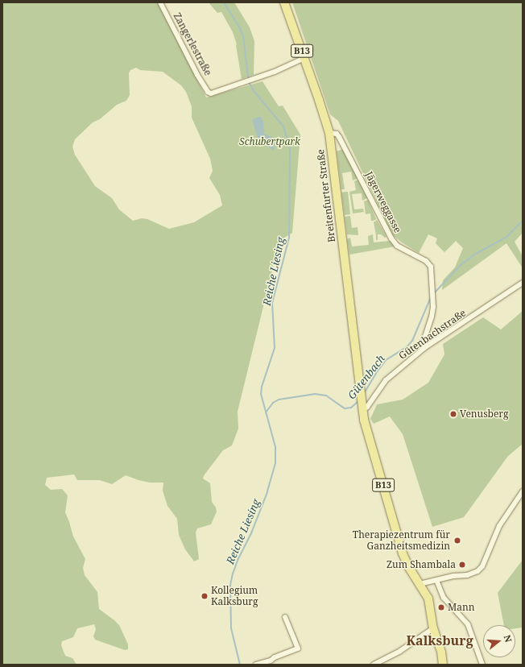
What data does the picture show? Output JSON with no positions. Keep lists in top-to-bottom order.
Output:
{
  "streets": {
    "main road": ["B13", "Breitenfurter Straße"],
    "street": ["Zangerlestraße", "Jägerweggasse", "Gütenbachstraße"]
  },
  "crossings": [
    ["Zangerlestraße", "Breitenfurter Straße"],
    ["B13", "Breitenfurter Straße"],
    ["B13", "Gütenbachstraße"],
    ["Breitenfurter Straße", "Jägerweggasse"],
    ["Breitenfurter Straße", "Gütenbachstraße"],
    ["Jägerweggasse", "Gütenbachstraße"]
  ],
  "districts": ["Kalksburg"],
  "water": ["Reiche Liesing", "Gütenbach"],
  "parks": ["Schubertpark"],
  "places": [
    "Venusberg",
    "Therapiezentrum für Ganzheitsmedizin",
    "Zum Shambala",
    "Kollegium Kalksburg",
    "Mann"
  ],
  "north": "right"
}
